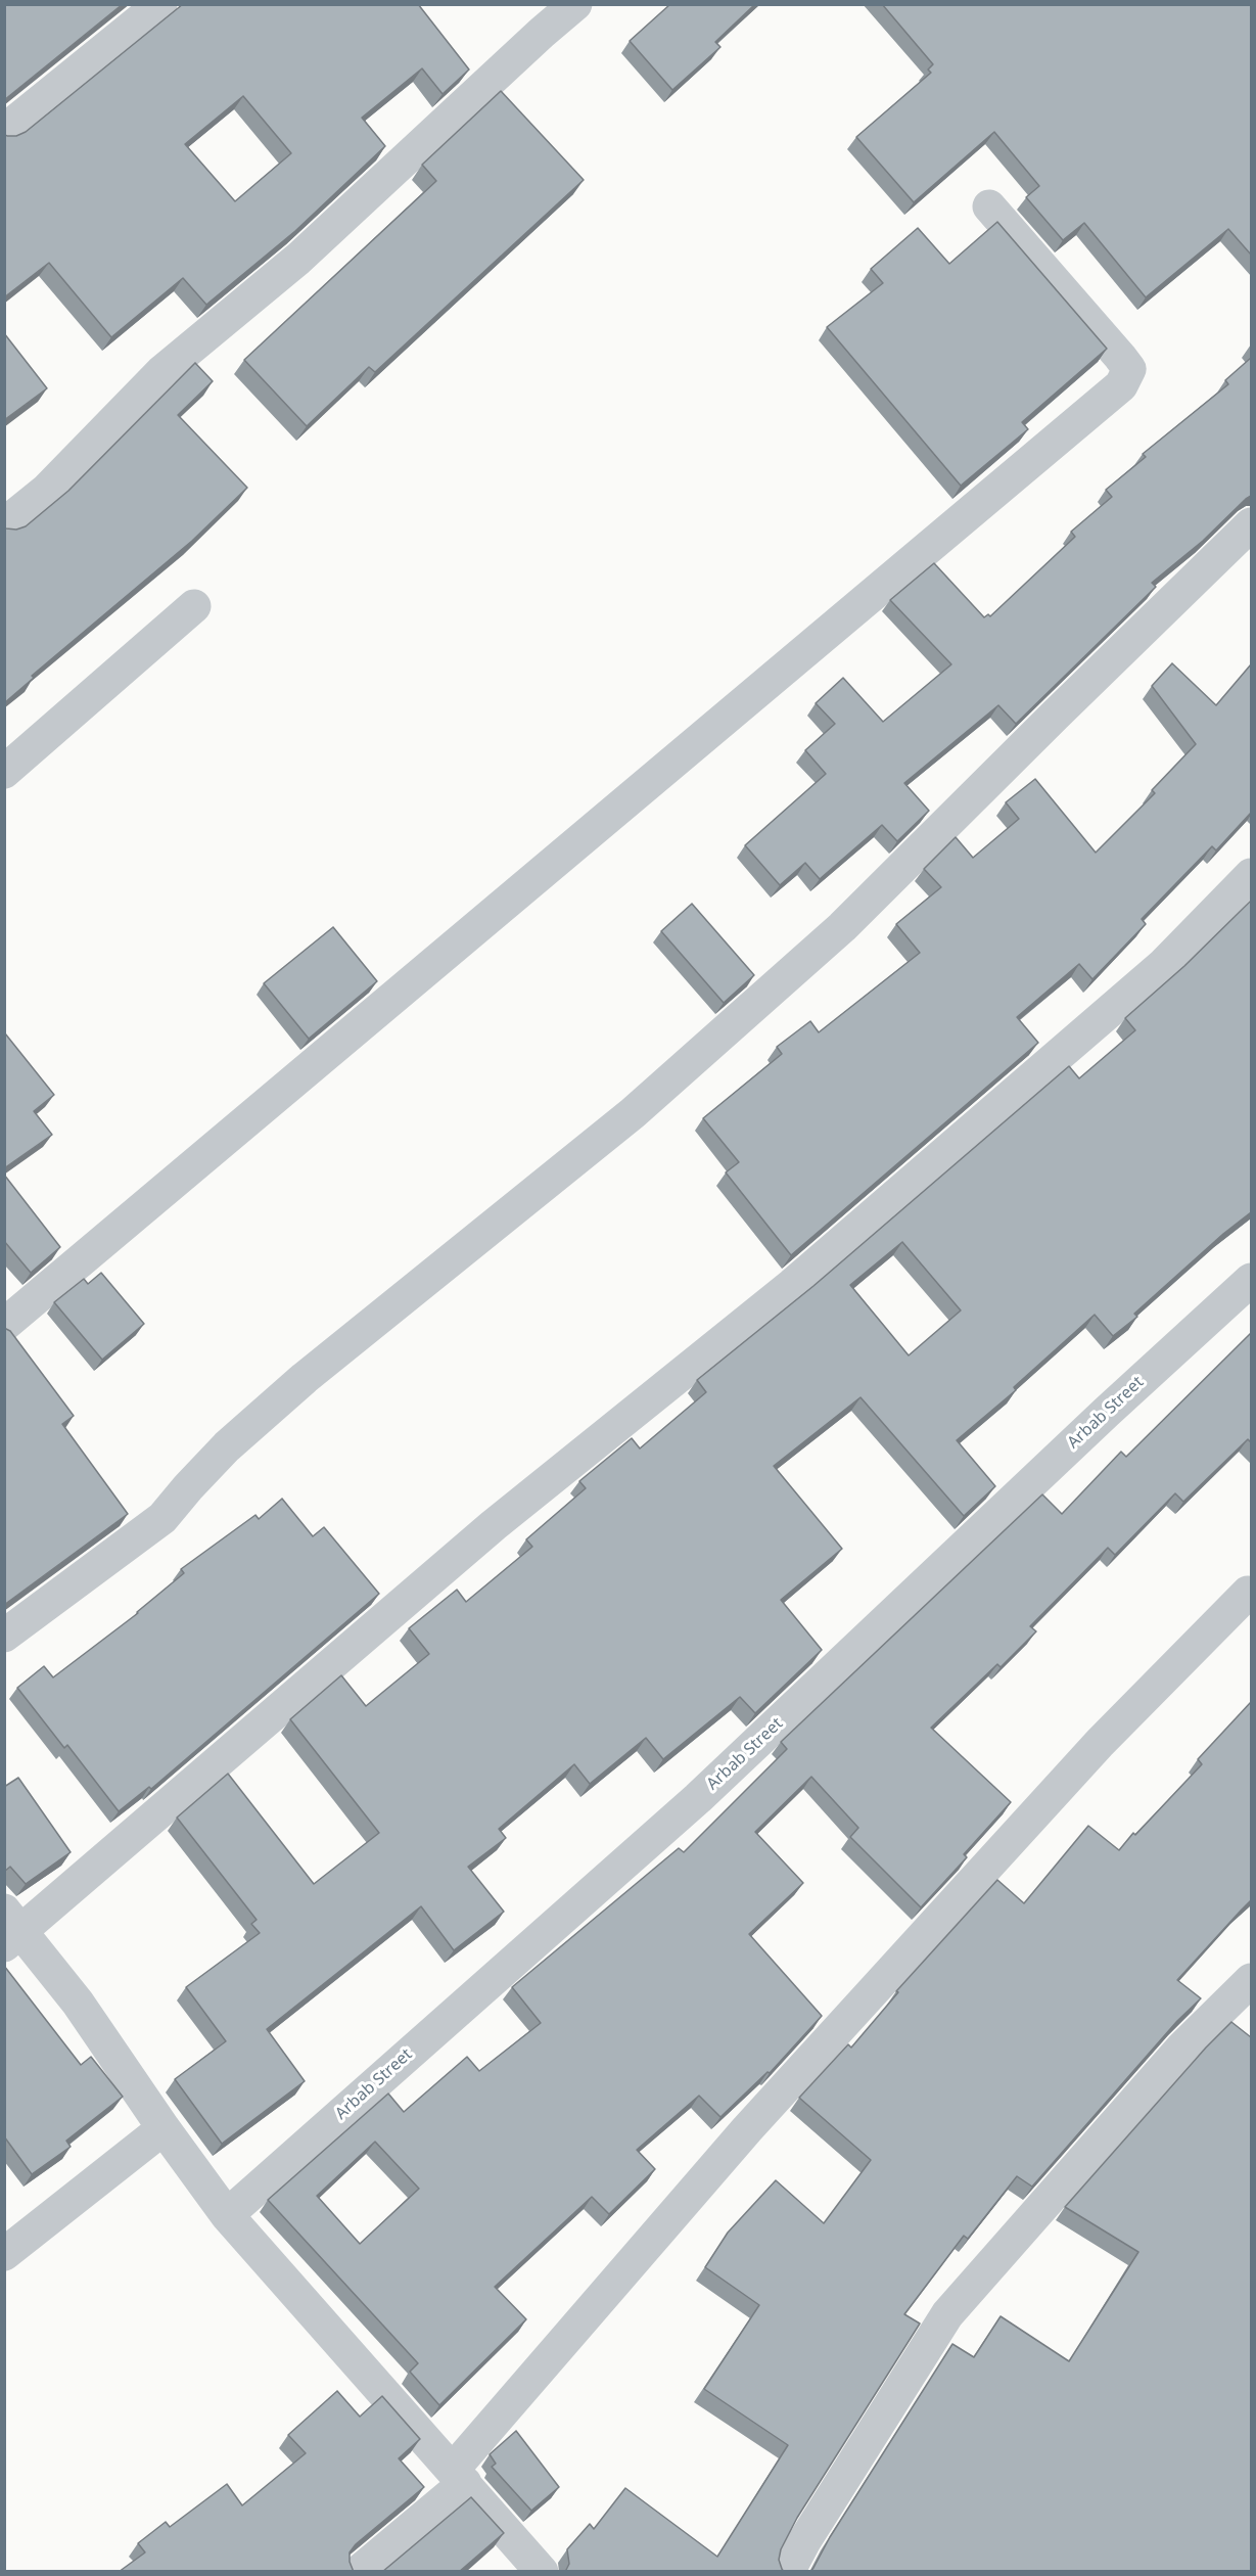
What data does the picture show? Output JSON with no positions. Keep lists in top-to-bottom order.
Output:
{
  "streets": {
    "street": ["Arbab Street"]
  }
}
